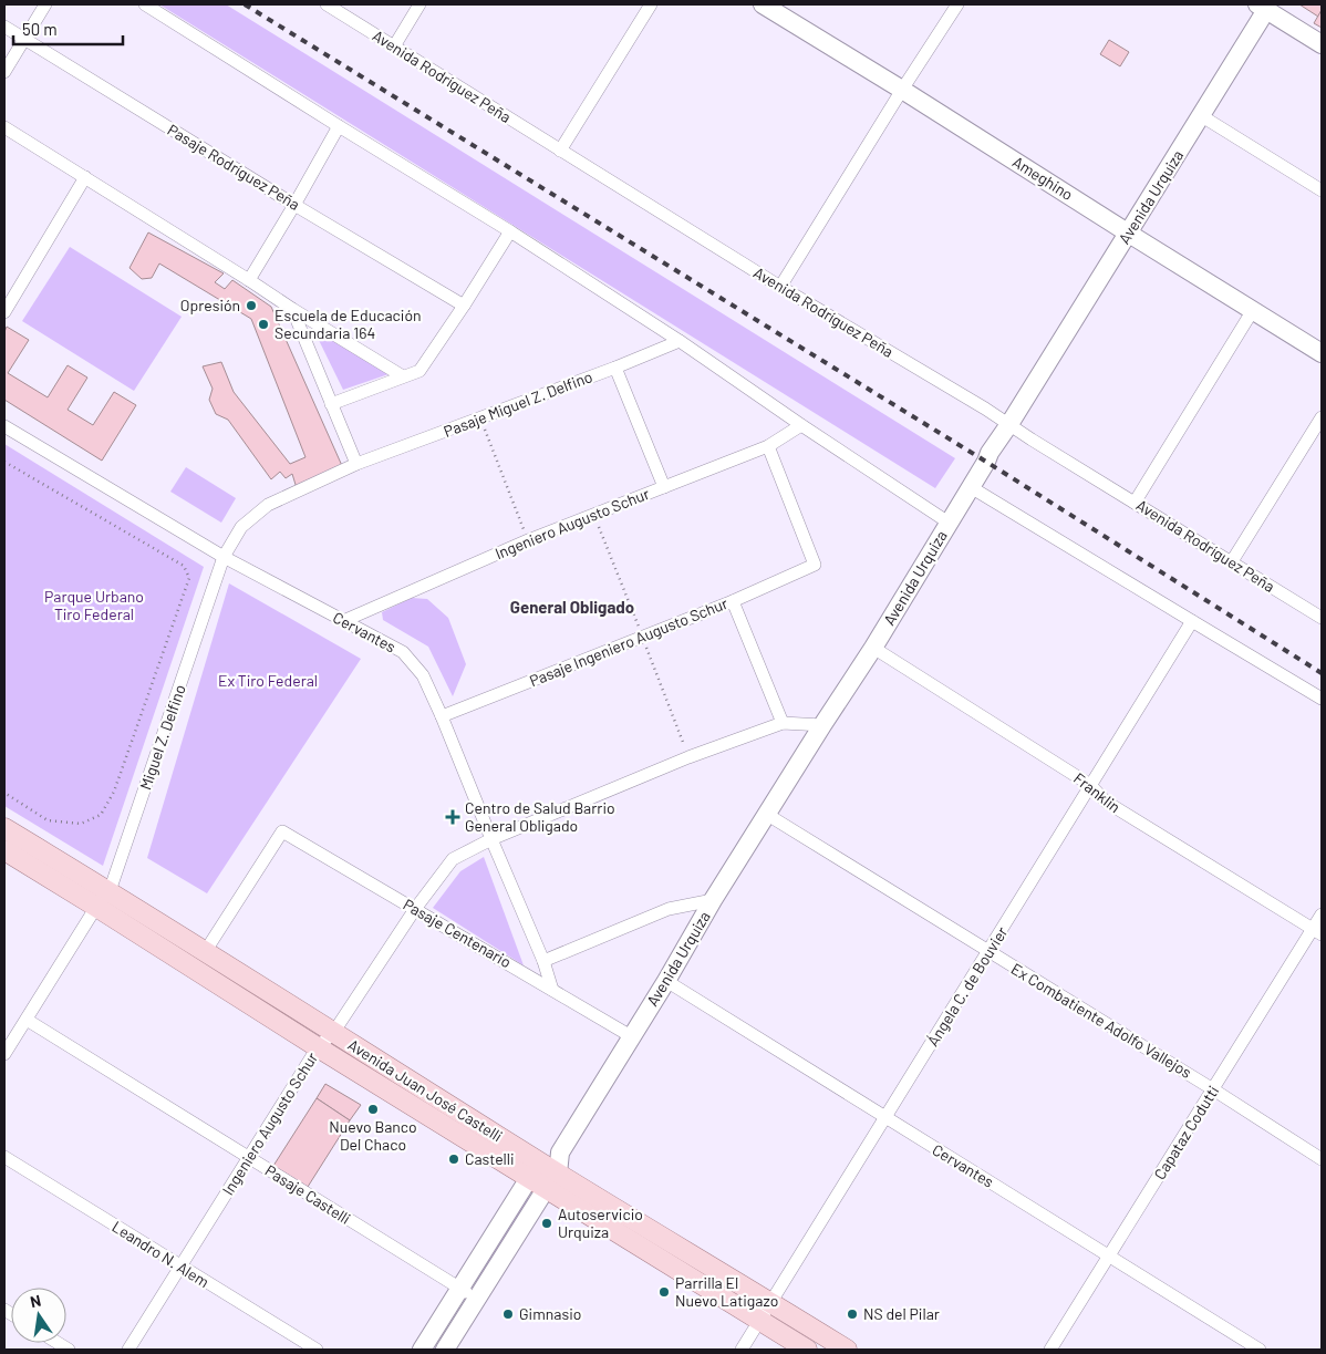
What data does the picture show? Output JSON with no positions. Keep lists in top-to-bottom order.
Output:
{
  "streets": {
    "main road": ["Avenida Juan José Castelli"],
    "street": [
      "Avenida Rodríguez Peña",
      "Pasaje Rodríguez Peña",
      "Ameghino",
      "Avenida Urquiza",
      "Pasaje Miguel Z. Delfino",
      "Ingeniero Augusto Schur",
      "Cervantes",
      "Pasaje Ingeniero Augusto Schur",
      "Miguel Z. Delfino",
      "Franklin",
      "Pasaje Centenario",
      "Ángela C. de Bouvier",
      "Ex Combatiente Adolfo Vallejos",
      "Capataz Codutti",
      "Pasaje Castelli",
      "Leandro N. Alem"
    ]
  },
  "crossings": [
    ["Avenida Rodríguez Peña", "Avenida Urquiza"],
    ["Ameghino", "Avenida Urquiza"],
    ["Avenida Urquiza", "Cervantes"],
    ["Avenida Urquiza", "Franklin"],
    ["Avenida Urquiza", "Pasaje Centenario"],
    ["Avenida Urquiza", "Ex Combatiente Adolfo Vallejos"],
    ["Avenida Urquiza", "Avenida Juan José Castelli"],
    ["Pasaje Miguel Z. Delfino", "Miguel Z. Delfino"],
    ["Ingeniero Augusto Schur", "Cervantes"],
    ["Ingeniero Augusto Schur", "Pasaje Ingeniero Augusto Schur"],
    ["Ingeniero Augusto Schur", "Pasaje Centenario"],
    ["Ingeniero Augusto Schur", "Avenida Juan José Castelli"],
    ["Ingeniero Augusto Schur", "Pasaje Castelli"],
    ["Ingeniero Augusto Schur", "Leandro N. Alem"],
    ["Cervantes", "Pasaje Ingeniero Augusto Schur"],
    ["Cervantes", "Miguel Z. Delfino"],
    ["Cervantes", "Pasaje Centenario"],
    ["Cervantes", "Ángela C. de Bouvier"],
    ["Cervantes", "Capataz Codutti"],
    ["Miguel Z. Delfino", "Avenida Juan José Castelli"],
    ["Miguel Z. Delfino", "Pasaje Castelli"],
    ["Franklin", "Ángela C. de Bouvier"],
    ["Franklin", "Capataz Codutti"],
    ["Pasaje Centenario", "Avenida Juan José Castelli"],
    ["Ángela C. de Bouvier", "Ex Combatiente Adolfo Vallejos"],
    ["Ángela C. de Bouvier", "Avenida Juan José Castelli"],
    ["Ex Combatiente Adolfo Vallejos", "Capataz Codutti"]
  ],
  "districts": ["General Obligado"],
  "parks": ["Parque Urbano Tiro Federal", "Ex Tiro Federal"],
  "places": {
    "other": [
      "Opresión",
      "Escuela de Educación Secundaria 164",
      "Nuevo Banco Del Chaco",
      "Castelli",
      "Autoservicio Urquiza",
      "Parrilla El Nuevo Latigazo",
      "Gimnasio",
      "NS del Pilar"
    ],
    "health": ["Centro de Salud Barrio General Obligado"]
  },
  "scale_bar": "50 m",
  "north": "top"
}
